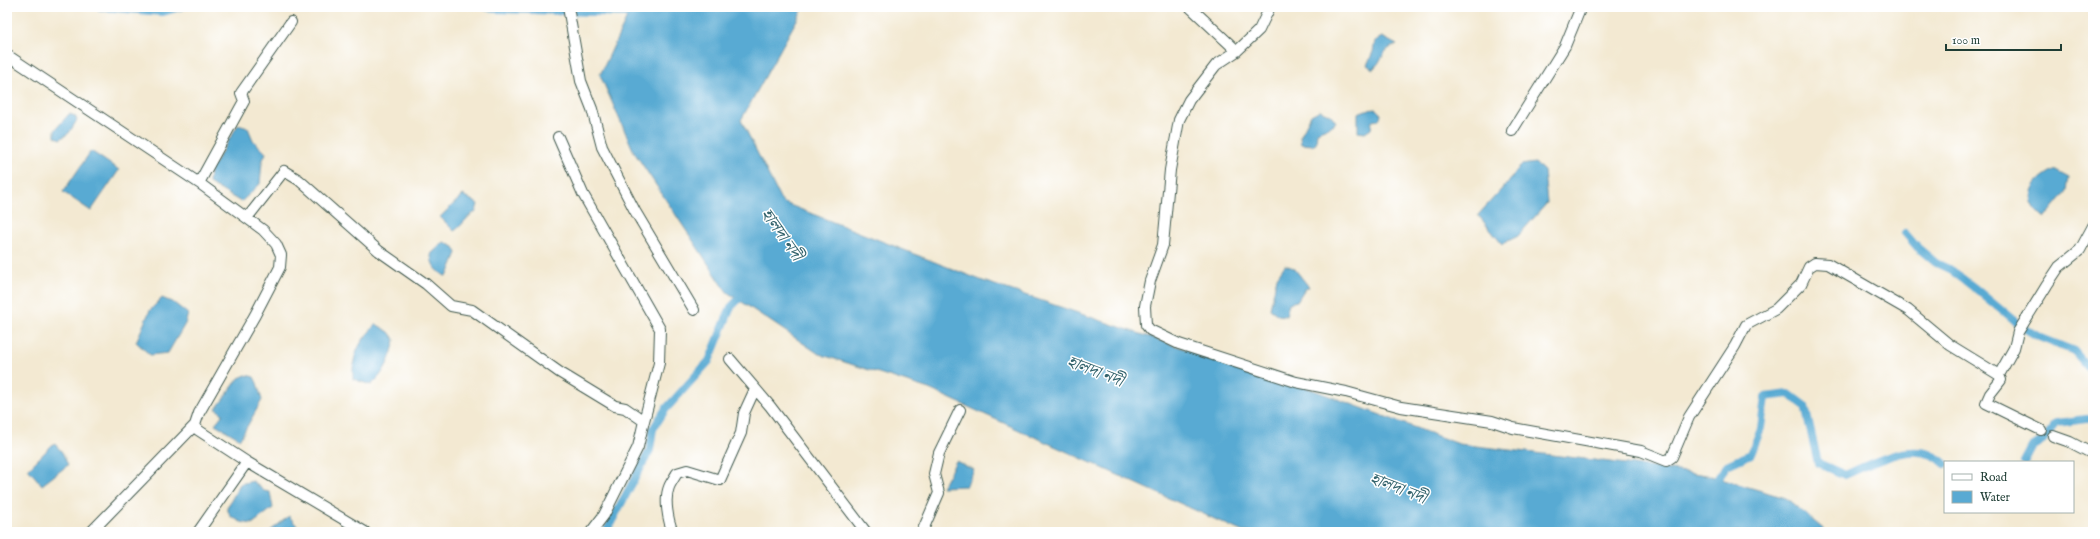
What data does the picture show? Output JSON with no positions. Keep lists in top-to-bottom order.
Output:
{
  "water": ["হালদা নদী"],
  "legend": ["Road", "Water"],
  "scale_bar": "100 m"
}
